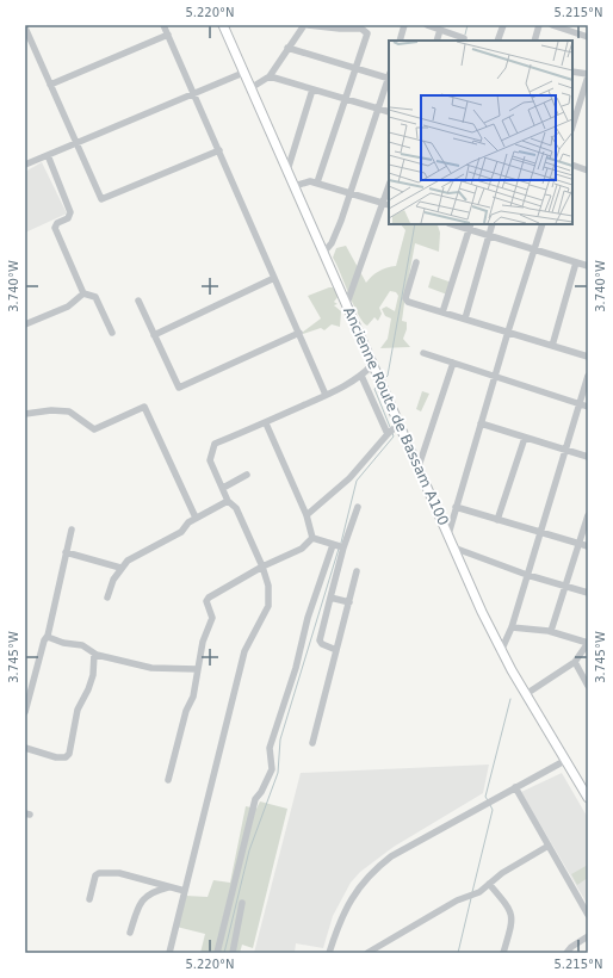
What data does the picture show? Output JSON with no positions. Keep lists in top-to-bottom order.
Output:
{
  "streets": {
    "main road": ["Ancienne Route de Bassam A100"]
  },
  "coordinates": [
    "5.220°N",
    "5.215°N",
    "3.740°W",
    "3.745°W"
  ]
}
